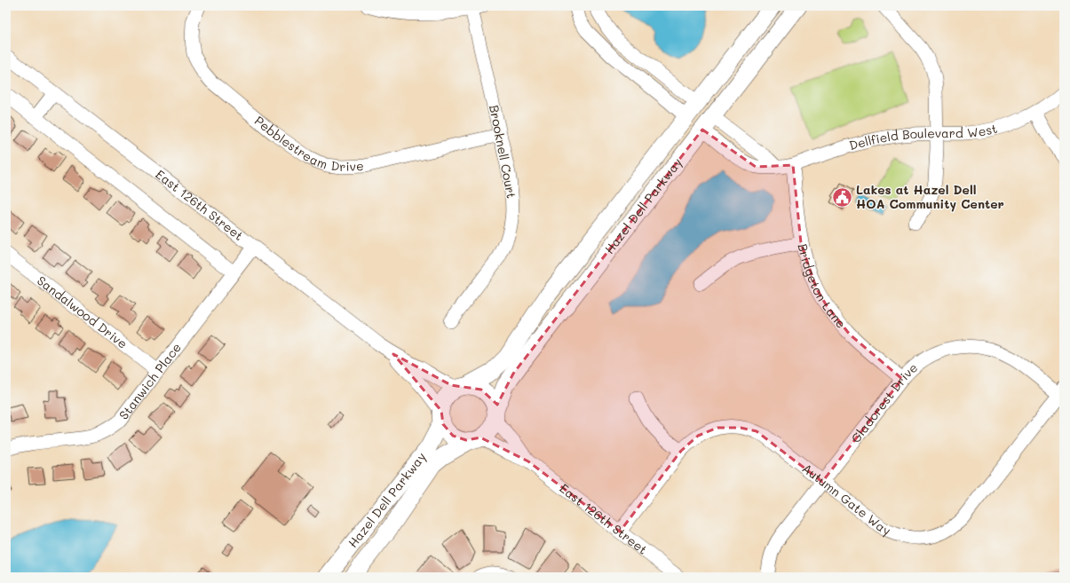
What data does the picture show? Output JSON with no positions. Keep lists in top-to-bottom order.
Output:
{
  "streets": {
    "main road": ["Hazel Dell Parkway"],
    "street": [
      "Dellfield Boulevard West",
      "Pebblestream Drive",
      "Brooknell Court",
      "East 126th Street",
      "Bridgeton Lane",
      "Sandalwood Drive",
      "Stanwich Place",
      "Gladcrest Drive",
      "Autumn Gate Way"
    ]
  },
  "crossings": [
    ["Dellfield Boulevard West", "Hazel Dell Parkway"],
    ["Dellfield Boulevard West", "Bridgeton Lane"],
    ["Pebblestream Drive", "Brooknell Court"],
    ["East 126th Street", "Hazel Dell Parkway"],
    ["East 126th Street", "Stanwich Place"],
    ["East 126th Street", "Autumn Gate Way"],
    ["Bridgeton Lane", "Gladcrest Drive"],
    ["Sandalwood Drive", "Stanwich Place"],
    ["Gladcrest Drive", "Autumn Gate Way"]
  ],
  "places": {
    "public building": ["Lakes at Hazel Dell HOA Community Center"]
  }
}
